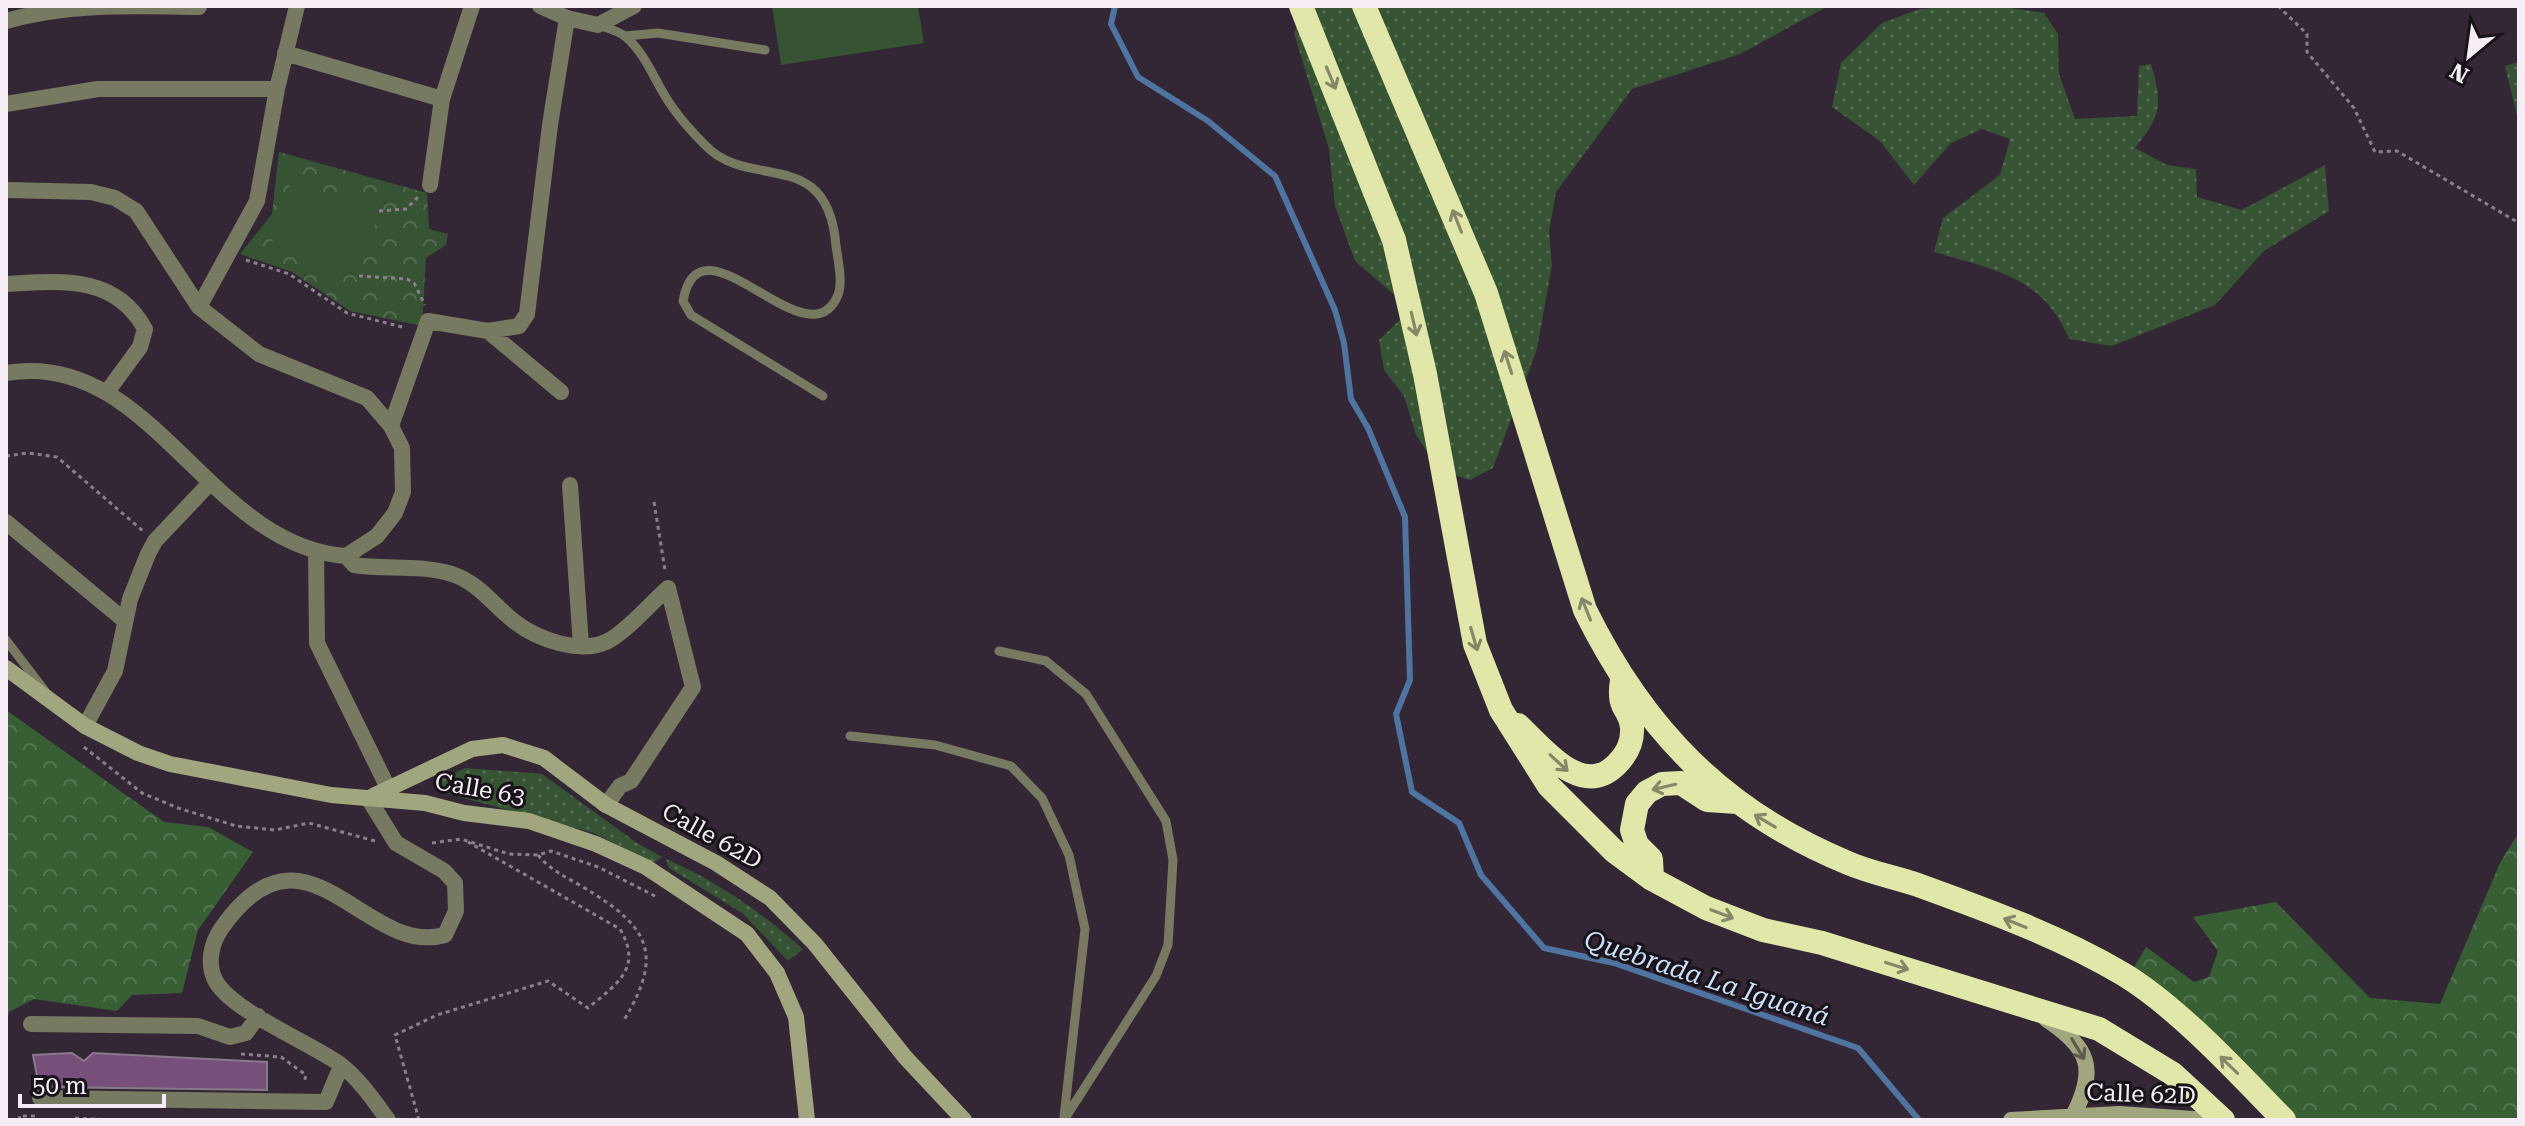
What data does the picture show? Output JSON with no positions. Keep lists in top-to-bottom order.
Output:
{
  "streets": {
    "main road": ["Calle 63", "Calle 62D"]
  },
  "crossings": [
    ["Calle 63", "Calle 62D"]
  ],
  "water": ["Quebrada La Iguaná"],
  "scale_bar": "50 m",
  "north": "bottom left"
}
